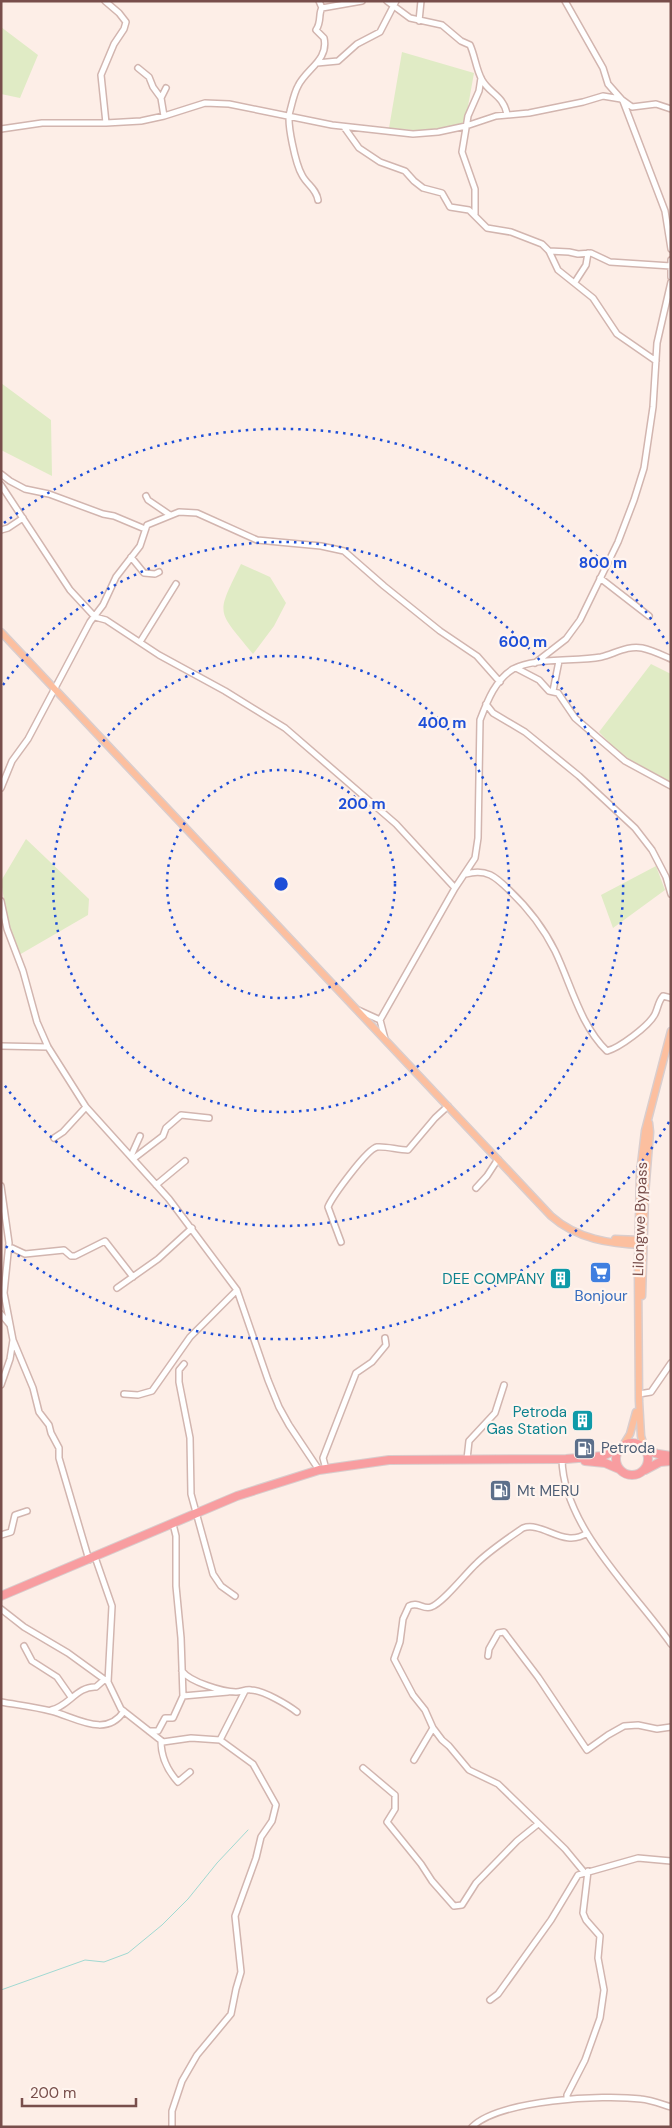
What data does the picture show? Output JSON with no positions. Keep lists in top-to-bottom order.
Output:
{
  "streets": {
    "main road": ["Lilongwe Bypass"]
  },
  "places": {
    "supermarket": ["Bonjour"],
    "building": ["DEE COMPANY", "Petroda Gas Station"],
    "fuel station": ["Petroda", "Mt MERU"]
  },
  "scale_bar": "200 m",
  "rings": [
    "800 m",
    "600 m",
    "400 m",
    "200 m"
  ]
}
